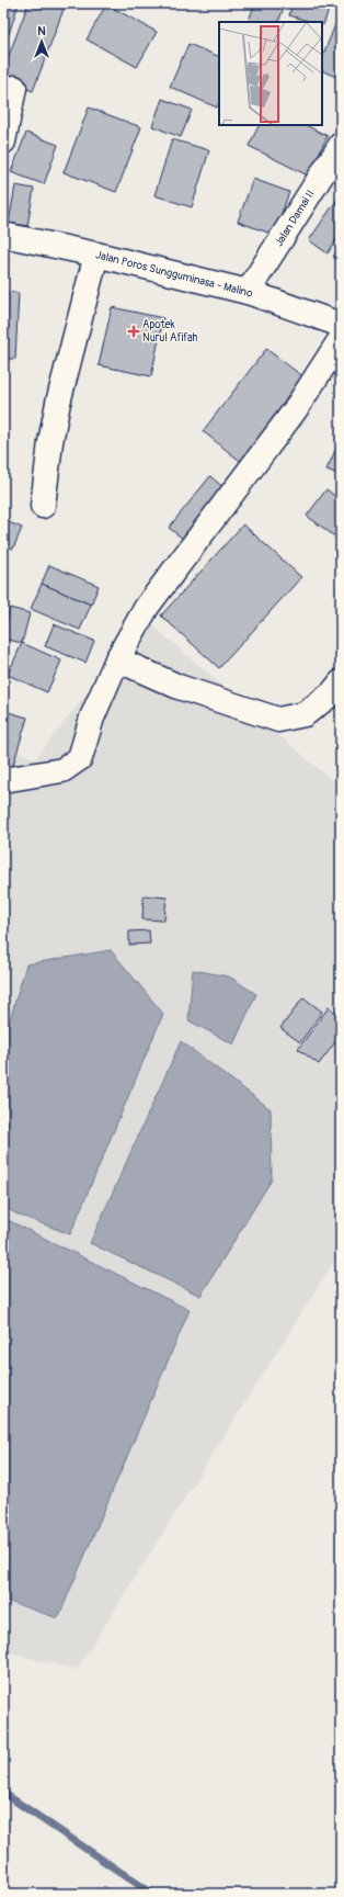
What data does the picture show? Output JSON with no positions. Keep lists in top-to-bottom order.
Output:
{
  "streets": {
    "street": ["Jalan Damai II", "Jalan Poros Sungguminasa - Malino"]
  },
  "crossings": [
    ["Jalan Damai II", "Jalan Poros Sungguminasa - Malino"]
  ],
  "places": {
    "health": ["Apotek Nurul Afifah"]
  },
  "north": "top"
}
